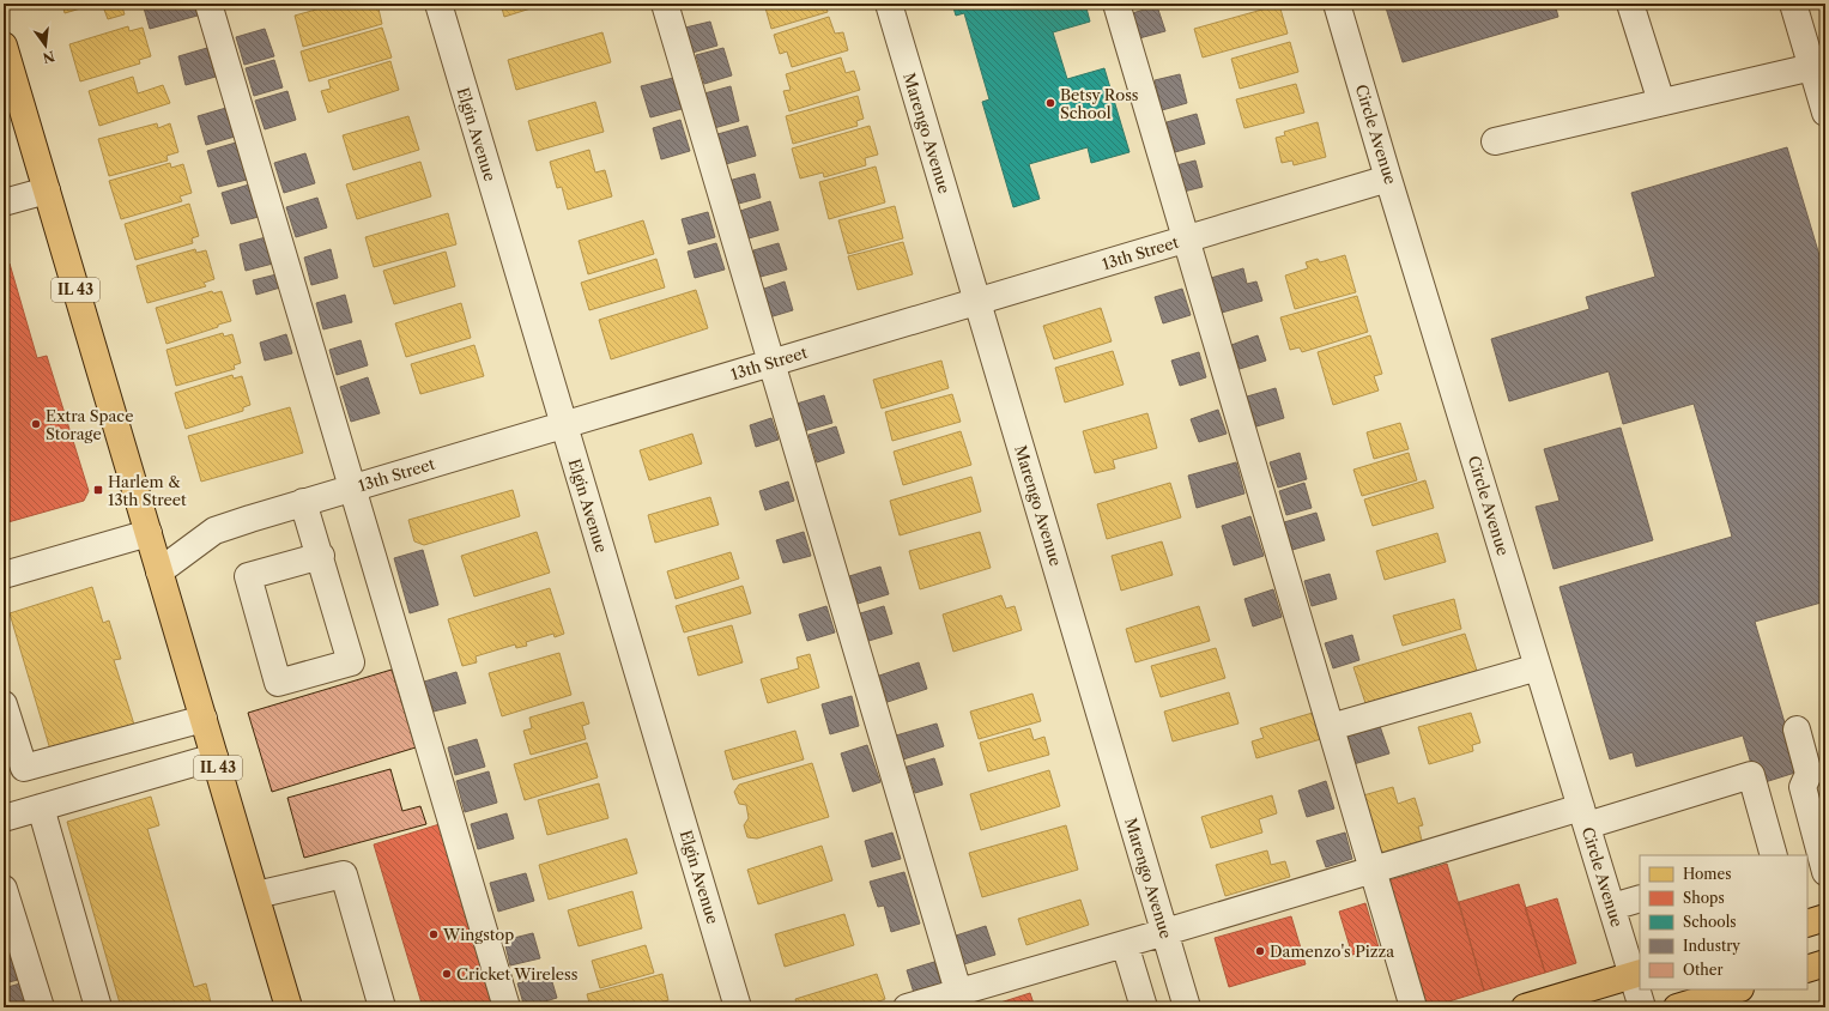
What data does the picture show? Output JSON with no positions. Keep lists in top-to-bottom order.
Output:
{
  "streets": {
    "main road": ["IL 43"],
    "street": [
      "Marengo Avenue",
      "Elgin Avenue",
      "Circle Avenue",
      "13th Street"
    ]
  },
  "crossings": [
    ["Marengo Avenue", "13th Street"],
    ["Elgin Avenue", "13th Street"],
    ["Circle Avenue", "13th Street"],
    ["13th Street", "IL 43"]
  ],
  "places": {
    "other": [
      "Betsy Ross School",
      "Extra Space Storage",
      "Wingstop",
      "Damenzo's Pizza",
      "Cricket Wireless"
    ],
    "transit": ["Harlem & 13th Street"]
  },
  "legend": [
    "Homes",
    "Shops",
    "Schools",
    "Industry",
    "Other"
  ],
  "north": "bottom"
}
